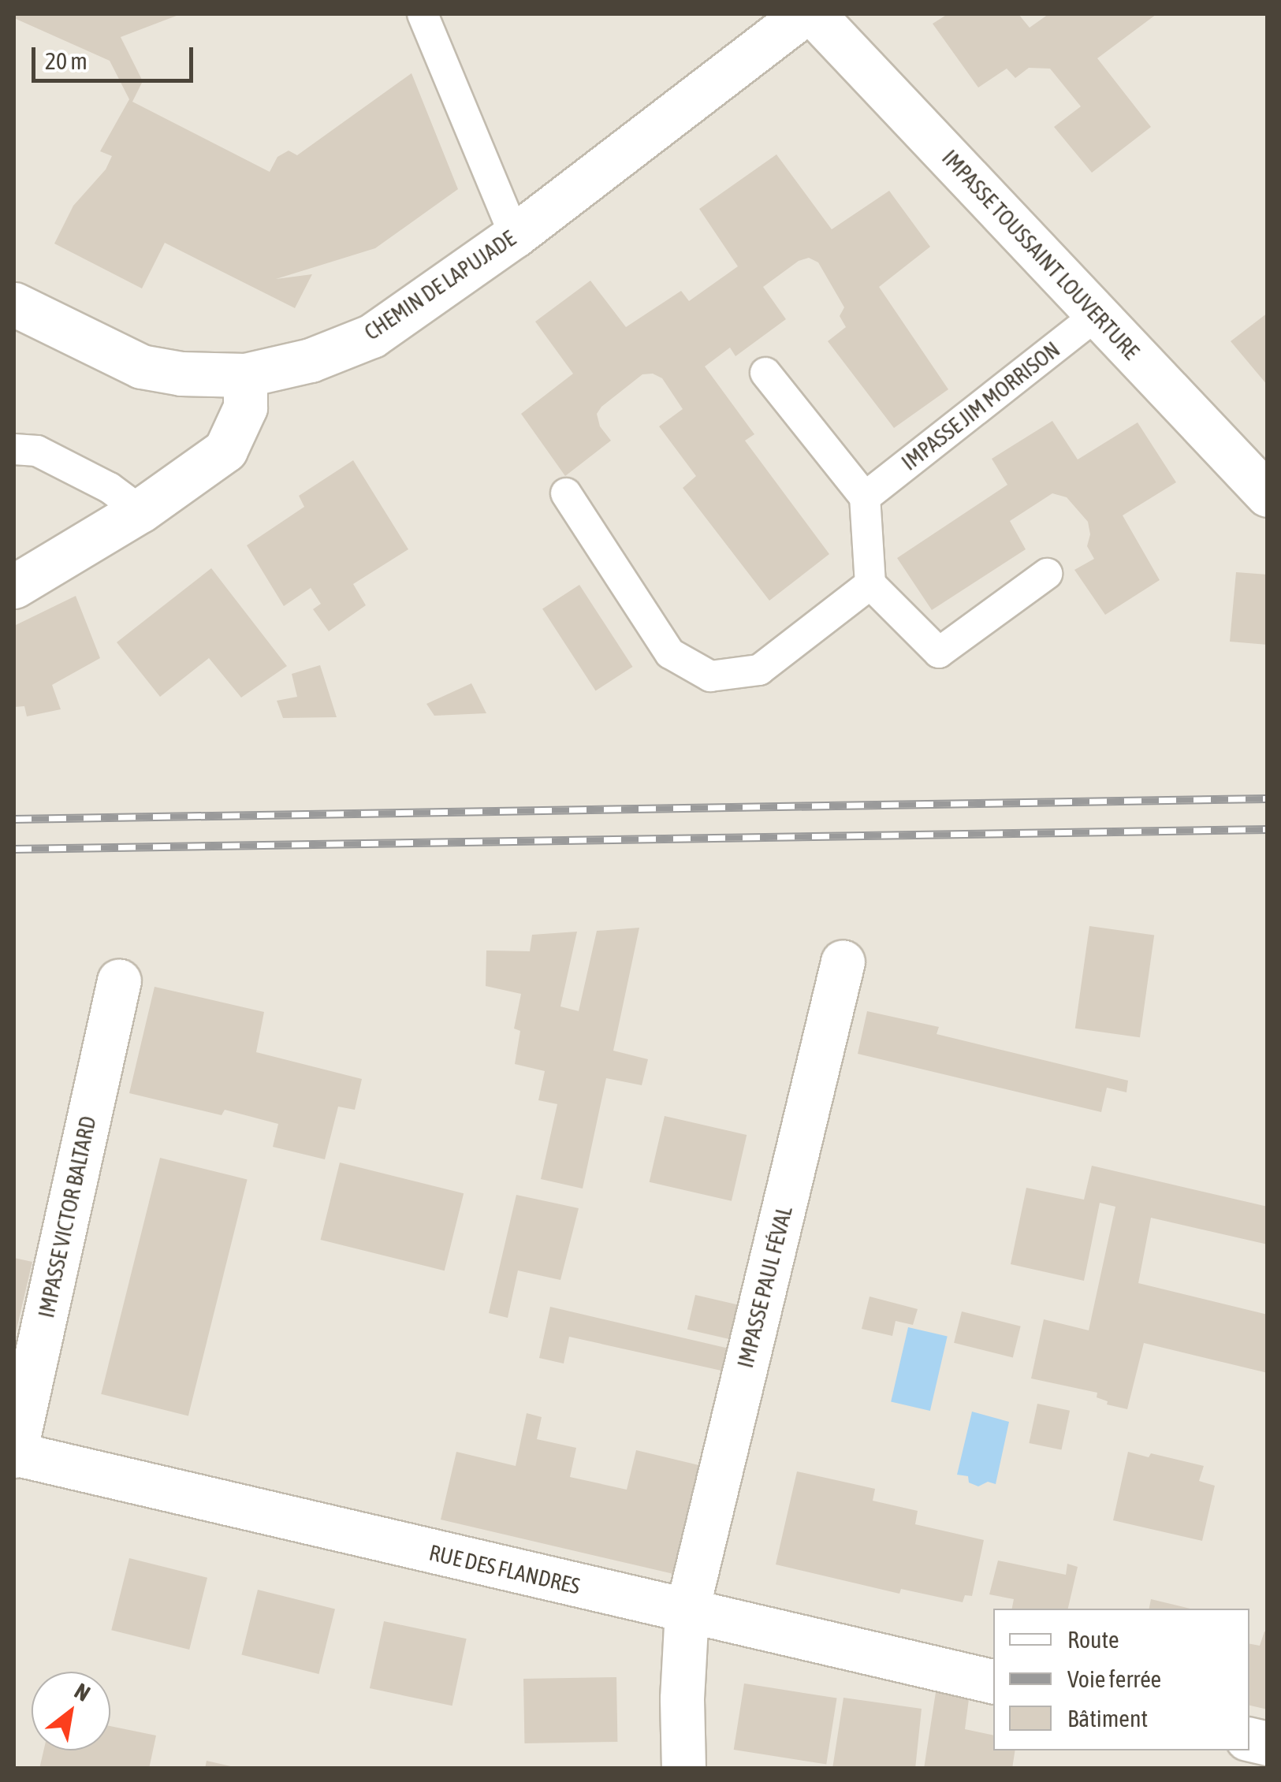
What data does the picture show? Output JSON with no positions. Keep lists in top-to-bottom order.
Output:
{
  "streets": {
    "street": [
      "IMPASSE TOUSSAINT LOUVERTURE",
      "CHEMIN DE LAPUJADE",
      "IMPASSE VICTOR BALTARD",
      "IMPASSE PAUL FÉVAL",
      "RUE DES FLANDRES"
    ],
    "lane": ["IMPASSE JIM MORRISON"]
  },
  "crossings": [
    ["IMPASSE TOUSSAINT LOUVERTURE", "IMPASSE JIM MORRISON"],
    ["IMPASSE VICTOR BALTARD", "RUE DES FLANDRES"],
    ["IMPASSE PAUL FÉVAL", "RUE DES FLANDRES"]
  ],
  "legend": ["Route", "Voie ferrée", "Bâtiment"],
  "scale_bar": "20 m",
  "north": "top right"
}
